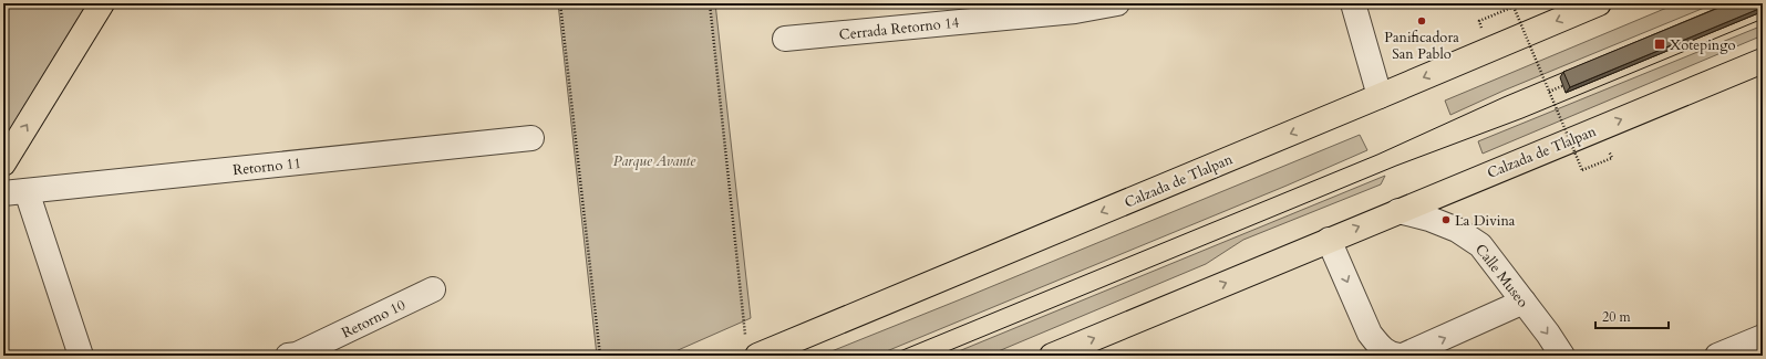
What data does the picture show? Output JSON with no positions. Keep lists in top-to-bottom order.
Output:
{
  "streets": {
    "main road": ["Calzada de Tlalpan"],
    "street": [
      "Cerrada Retorno 14",
      "Retorno 11",
      "Calle Museo",
      "Retorno 10"
    ]
  },
  "crossings": [
    ["Calzada de Tlalpan", "Calle Museo"]
  ],
  "parks": ["Parque Avante"],
  "places": {
    "other": ["Panificadora San Pablo", "La Divina"],
    "transit": ["Xotepingo"]
  },
  "scale_bar": "20 m"
}
